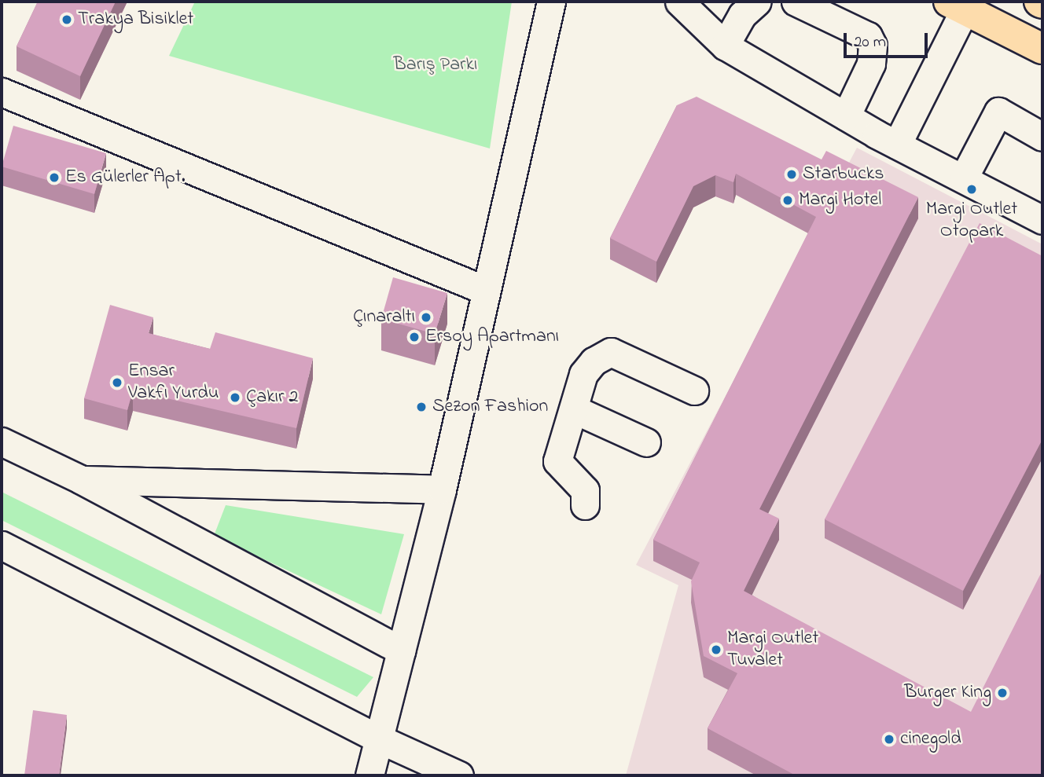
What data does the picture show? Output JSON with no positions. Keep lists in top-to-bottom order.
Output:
{
  "parks": ["Barış Parkı"],
  "places": [
    "Trakya Bisiklet",
    "Starbucks",
    "Es Gülerler Apt.",
    "Margi Outlet Otopark",
    "Margi Hotel",
    "Çınaraltı",
    "Ersoy Apartmanı",
    "Ensar Vakfı Yurdu",
    "Çakır 2",
    "Sezon Fashion",
    "Margi Outlet Tuvalet",
    "Burger King",
    "cinegold"
  ],
  "scale_bar": "20 m"
}
